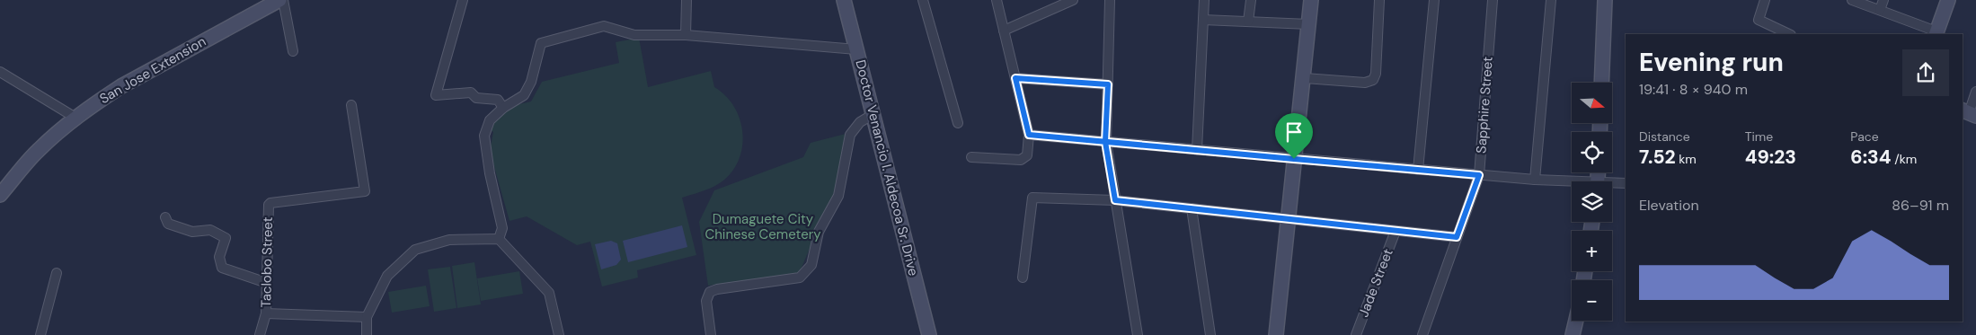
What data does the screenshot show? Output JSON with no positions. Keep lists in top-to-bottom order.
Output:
{
  "streets": {
    "street": [
      "San Jose Extension",
      "Sapphire Street",
      "Doctor Venancio I. Aldecoa Sr. Drive",
      "Taclobo Street",
      "Jade Street"
    ]
  },
  "parks": ["Dumaguete City Chinese Cemetery"],
  "north": "right",
  "page": {
    "heading": ["Evening run", "19:41 · 8 × 940 m"],
    "map_buttons": ["+", "−"],
    "stats": [
      ["Distance", "7.52 km"],
      ["Time", "49:23"],
      ["Pace", "6:34 /km"]
    ],
    "chart": ["Elevation", "86–91 m"]
  }
}
